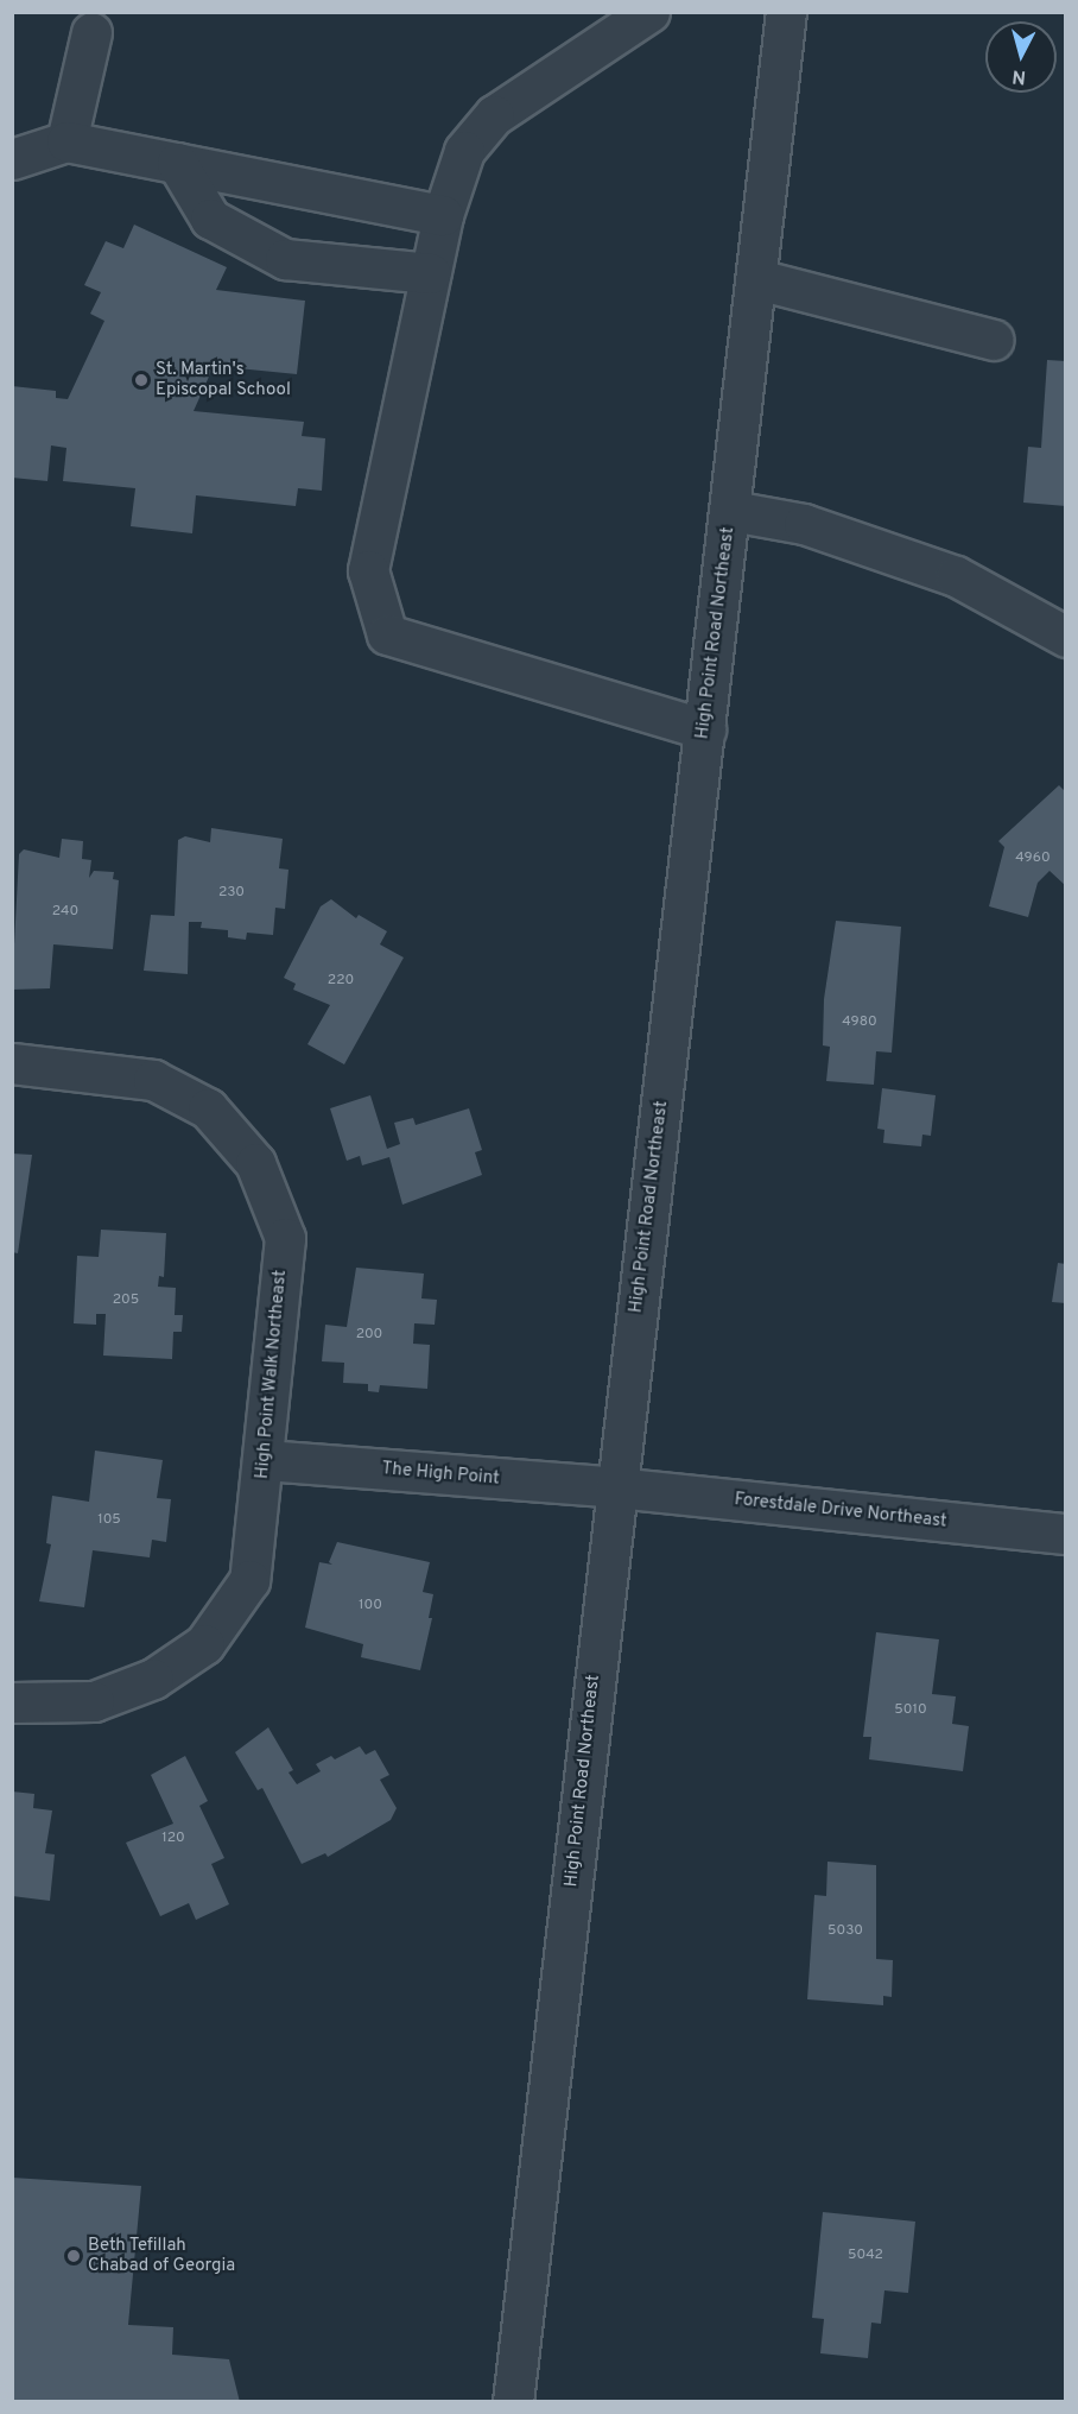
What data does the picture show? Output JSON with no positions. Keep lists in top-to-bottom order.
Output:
{
  "streets": {
    "street": [
      "High Point Road Northeast",
      "High Point Walk Northeast",
      "The High Point",
      "Forestdale Drive Northeast"
    ]
  },
  "crossings": [
    ["High Point Road Northeast", "The High Point"],
    ["High Point Road Northeast", "Forestdale Drive Northeast"],
    ["High Point Walk Northeast", "The High Point"],
    ["The High Point", "Forestdale Drive Northeast"]
  ],
  "places": ["St. Martin's Episcopal School", "Beth Tefillah Chabad of Georgia"],
  "house_numbers": [
    "4960",
    "230",
    "240",
    "220",
    "4980",
    "205",
    "200",
    "105",
    "100",
    "5010",
    "120",
    "5030",
    "5042"
  ],
  "north": "bottom"
}
